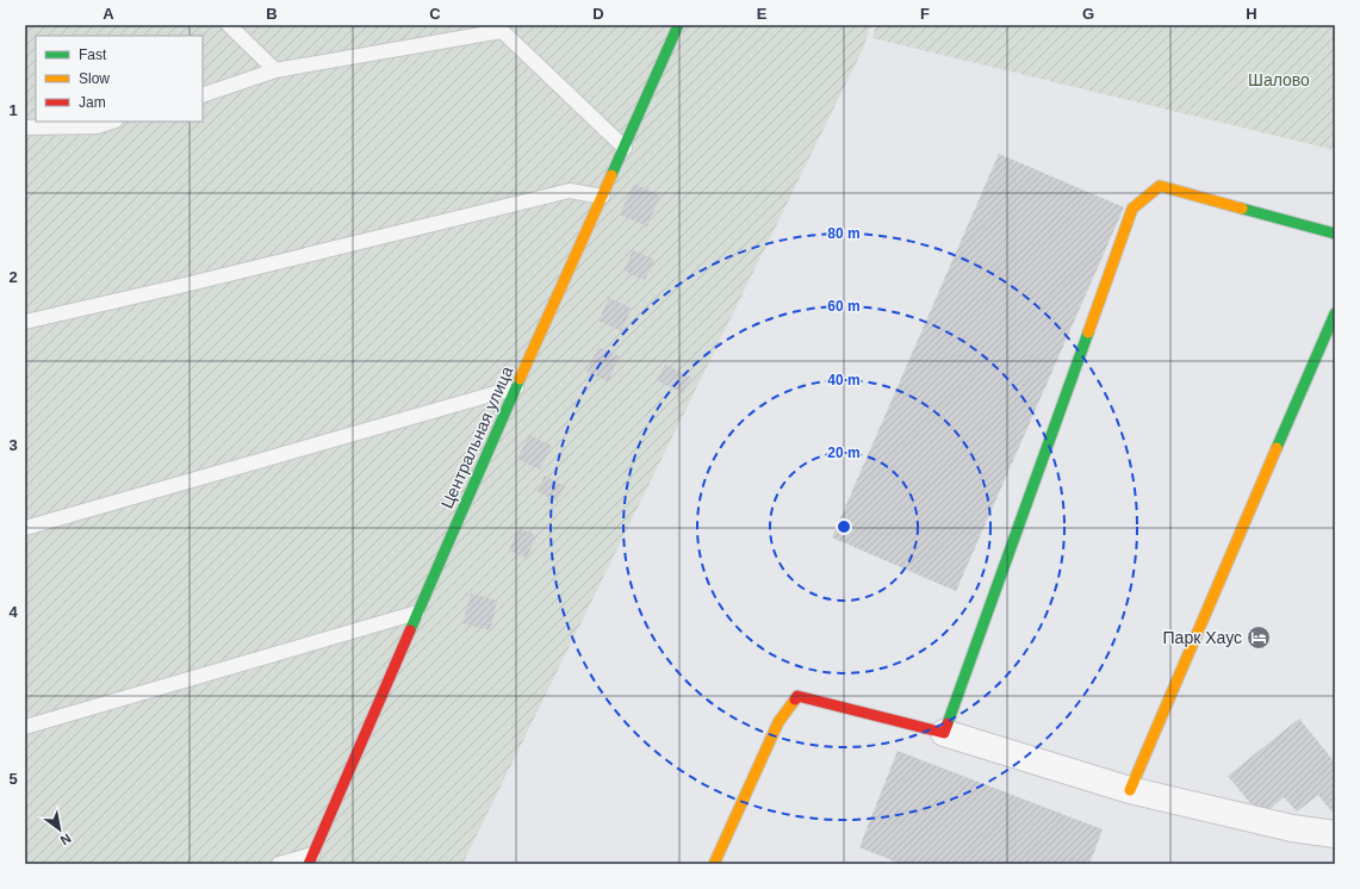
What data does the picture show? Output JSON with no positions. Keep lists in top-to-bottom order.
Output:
{
  "streets": {
    "street": ["Центральная улица"]
  },
  "parks": ["Шалово"],
  "places": {
    "hotel": ["Парк Хаус"]
  },
  "legend": ["Fast", "Slow", "Jam"],
  "north": "bottom right",
  "grid": {
    "columns": [
      "A",
      "B",
      "C",
      "D",
      "E",
      "F",
      "G",
      "H"
    ],
    "rows": [
      "1",
      "2",
      "3",
      "4",
      "5"
    ]
  },
  "rings": [
    "80 m",
    "60 m",
    "40 m",
    "20 m"
  ]
}
